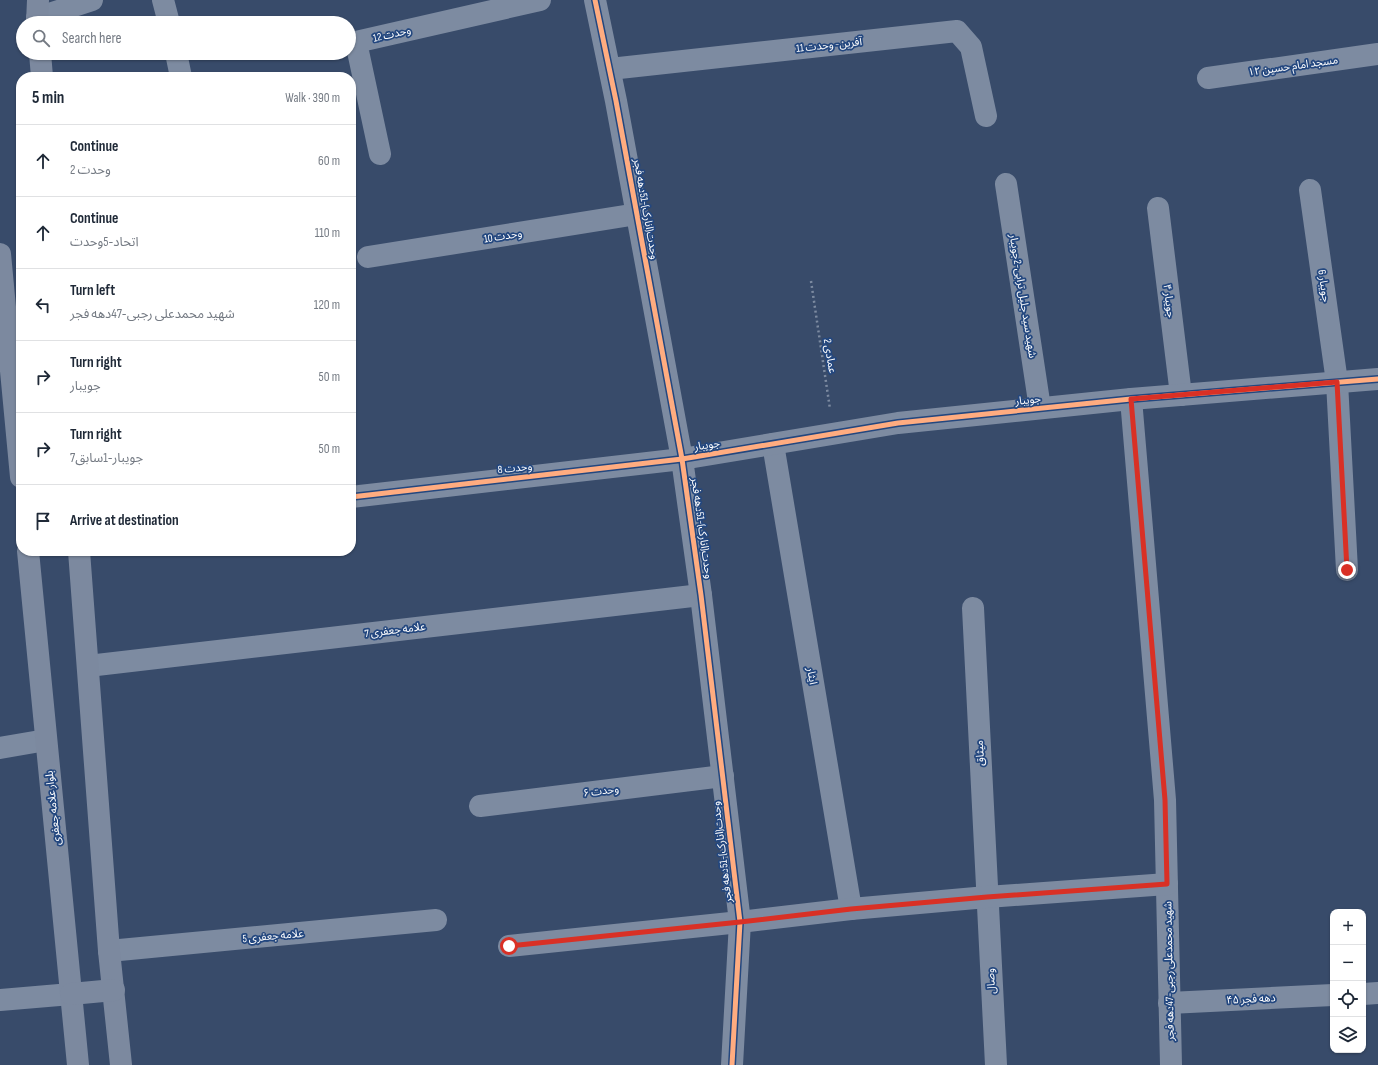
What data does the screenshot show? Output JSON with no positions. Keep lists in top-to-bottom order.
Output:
{
  "streets": {
    "main road": ["بلوار علامه جعفری"],
    "street": [
      "وحدت 12",
      "آفرین- وحدت 11",
      "مسجد امام حسین ۱۲",
      "وحدت(انارک)-51دهه فجر",
      "وحدت 10",
      "جویبار 6",
      "شهید سید جلیل ترابی-2جویبار",
      "جویبار ۴",
      "جویبار",
      "وحدت 8",
      "علامه جعفری 7",
      "ایثار",
      "میثاق",
      "وحدت ۶",
      "علامه جعفری 5",
      "شهید محمدعلی رجبی-47دهه فجر",
      "وصال",
      "دهه فجر ۴۵"
    ],
    "path": ["عمادی 2"]
  },
  "crossings": [
    ["آفرین- وحدت 11", "وحدت(انارک)-51دهه فجر"],
    ["وحدت(انارک)-51دهه فجر", "وحدت 10"],
    ["وحدت(انارک)-51دهه فجر", "جویبار"],
    ["وحدت(انارک)-51دهه فجر", "وحدت 8"],
    ["وحدت(انارک)-51دهه فجر", "علامه جعفری 7"],
    ["وحدت(انارک)-51دهه فجر", "وحدت ۶"],
    ["جویبار 6", "جویبار"],
    ["شهید سید جلیل ترابی-2جویبار", "جویبار"],
    ["جویبار ۴", "جویبار"],
    ["عمادی 2", "جویبار"],
    ["جویبار", "وحدت 8"],
    ["جویبار", "ایثار"],
    ["جویبار", "شهید محمدعلی رجبی-47دهه فجر"],
    ["میثاق", "وصال"],
    ["شهید محمدعلی رجبی-47دهه فجر", "دهه فجر ۴۵"]
  ],
  "page": {
    "search": "Search here",
    "heading": ["5 min", "Walk · 390 m"],
    "list": [
      ["Continue", "وحدت 2", "60 m"],
      ["Continue", "اتحاد-5وحدت", "110 m"],
      ["Turn left", "شهید محمدعلی رجبی-47دهه فجر", "120 m"],
      ["Turn right", "جویبار", "50 m"],
      ["Turn right", "7جویبار-1سابق", "50 m"],
      "Arrive at destination"
    ],
    "map_buttons": ["+", "−"]
  }
}
